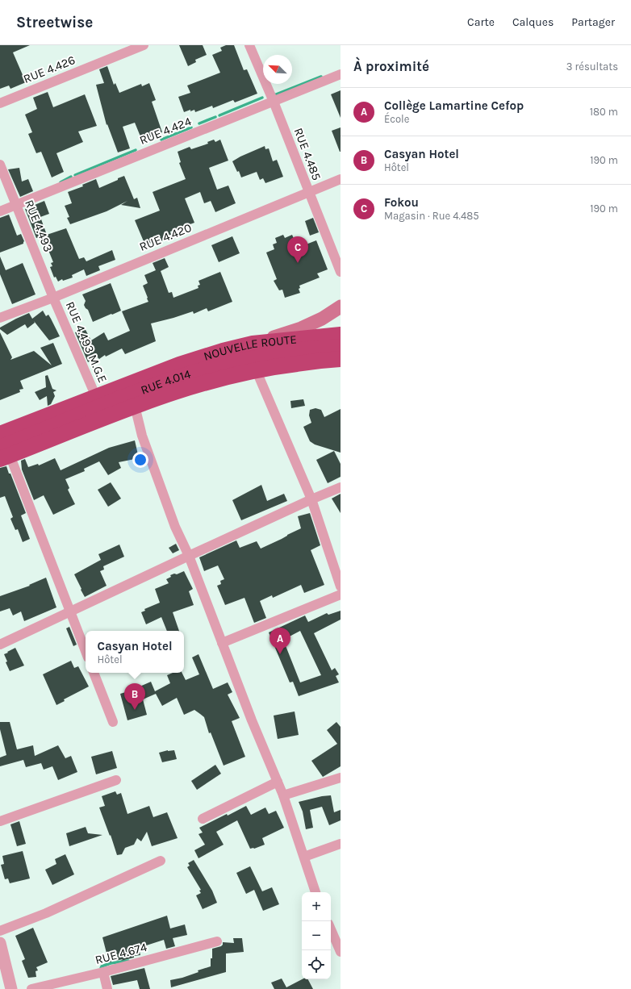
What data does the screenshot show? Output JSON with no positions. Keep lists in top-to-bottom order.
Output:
{
  "streets": {
    "highway": ["NOUVELLE ROUTE", "RUE 4.014"],
    "street": [
      "RUE 4.426",
      "RUE 4.424",
      "RUE 4.485",
      "RUE 4.493",
      "RUE 4.420",
      "RUE 4.493 M.G.E",
      "RUE 4.674"
    ]
  },
  "crossings": [
    ["RUE 4.424", "RUE 4.485"],
    ["RUE 4.424", "RUE 4.493"],
    ["RUE 4.485", "RUE 4.420"],
    ["RUE 4.493", "RUE 4.420"],
    ["RUE 4.493", "RUE 4.493 M.G.E"],
    ["RUE 4.420", "RUE 4.493 M.G.E"],
    ["RUE 4.493 M.G.E", "NOUVELLE ROUTE"],
    ["NOUVELLE ROUTE", "RUE 4.014"]
  ],
  "north": "top left",
  "page": {
    "header": "Streetwise",
    "nav": ["Carte", "Calques", "Partager"],
    "heading": ["À proximité", "3 résultats"],
    "list": [
      {
        "mark": "A",
        "name": "Collège Lamartine Cefop",
        "note": "École",
        "value": "180 m"
      },
      {
        "mark": "B",
        "name": "Casyan Hotel",
        "note": "Hôtel",
        "value": "190 m"
      },
      {
        "mark": "C",
        "name": "Fokou",
        "note": "Magasin · Rue 4.485",
        "value": "190 m"
      }
    ],
    "pins": ["C", "A", "B"],
    "popup": ["Casyan Hotel", "Hôtel"],
    "map_buttons": ["+", "−"]
  }
}
